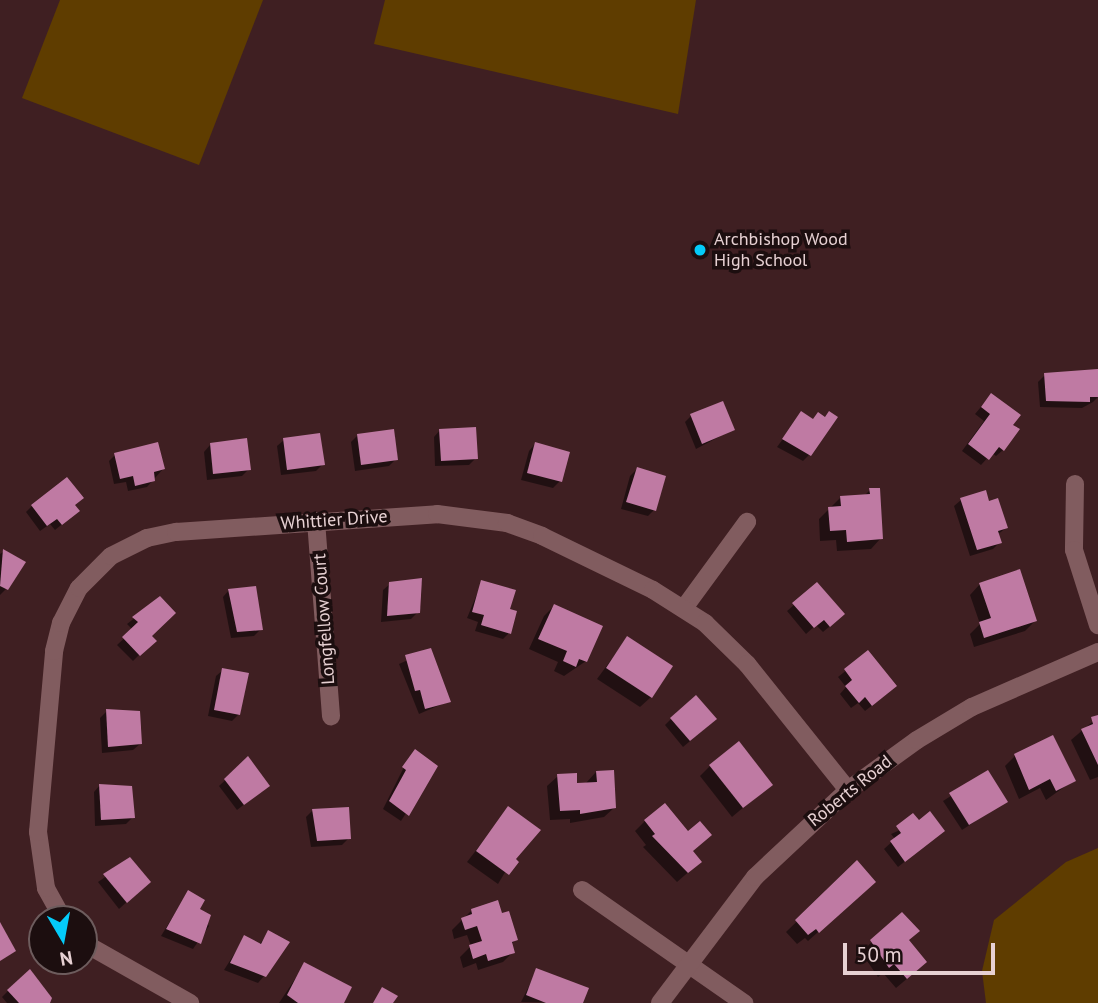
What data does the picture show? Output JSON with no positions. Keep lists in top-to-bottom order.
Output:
{
  "streets": {
    "street": ["Whittier Drive", "Longfellow Court", "Roberts Road"]
  },
  "crossings": [
    ["Whittier Drive", "Longfellow Court"],
    ["Whittier Drive", "Roberts Road"]
  ],
  "places": ["Archbishop Wood High School"],
  "scale_bar": "50 m",
  "north": "bottom"
}
